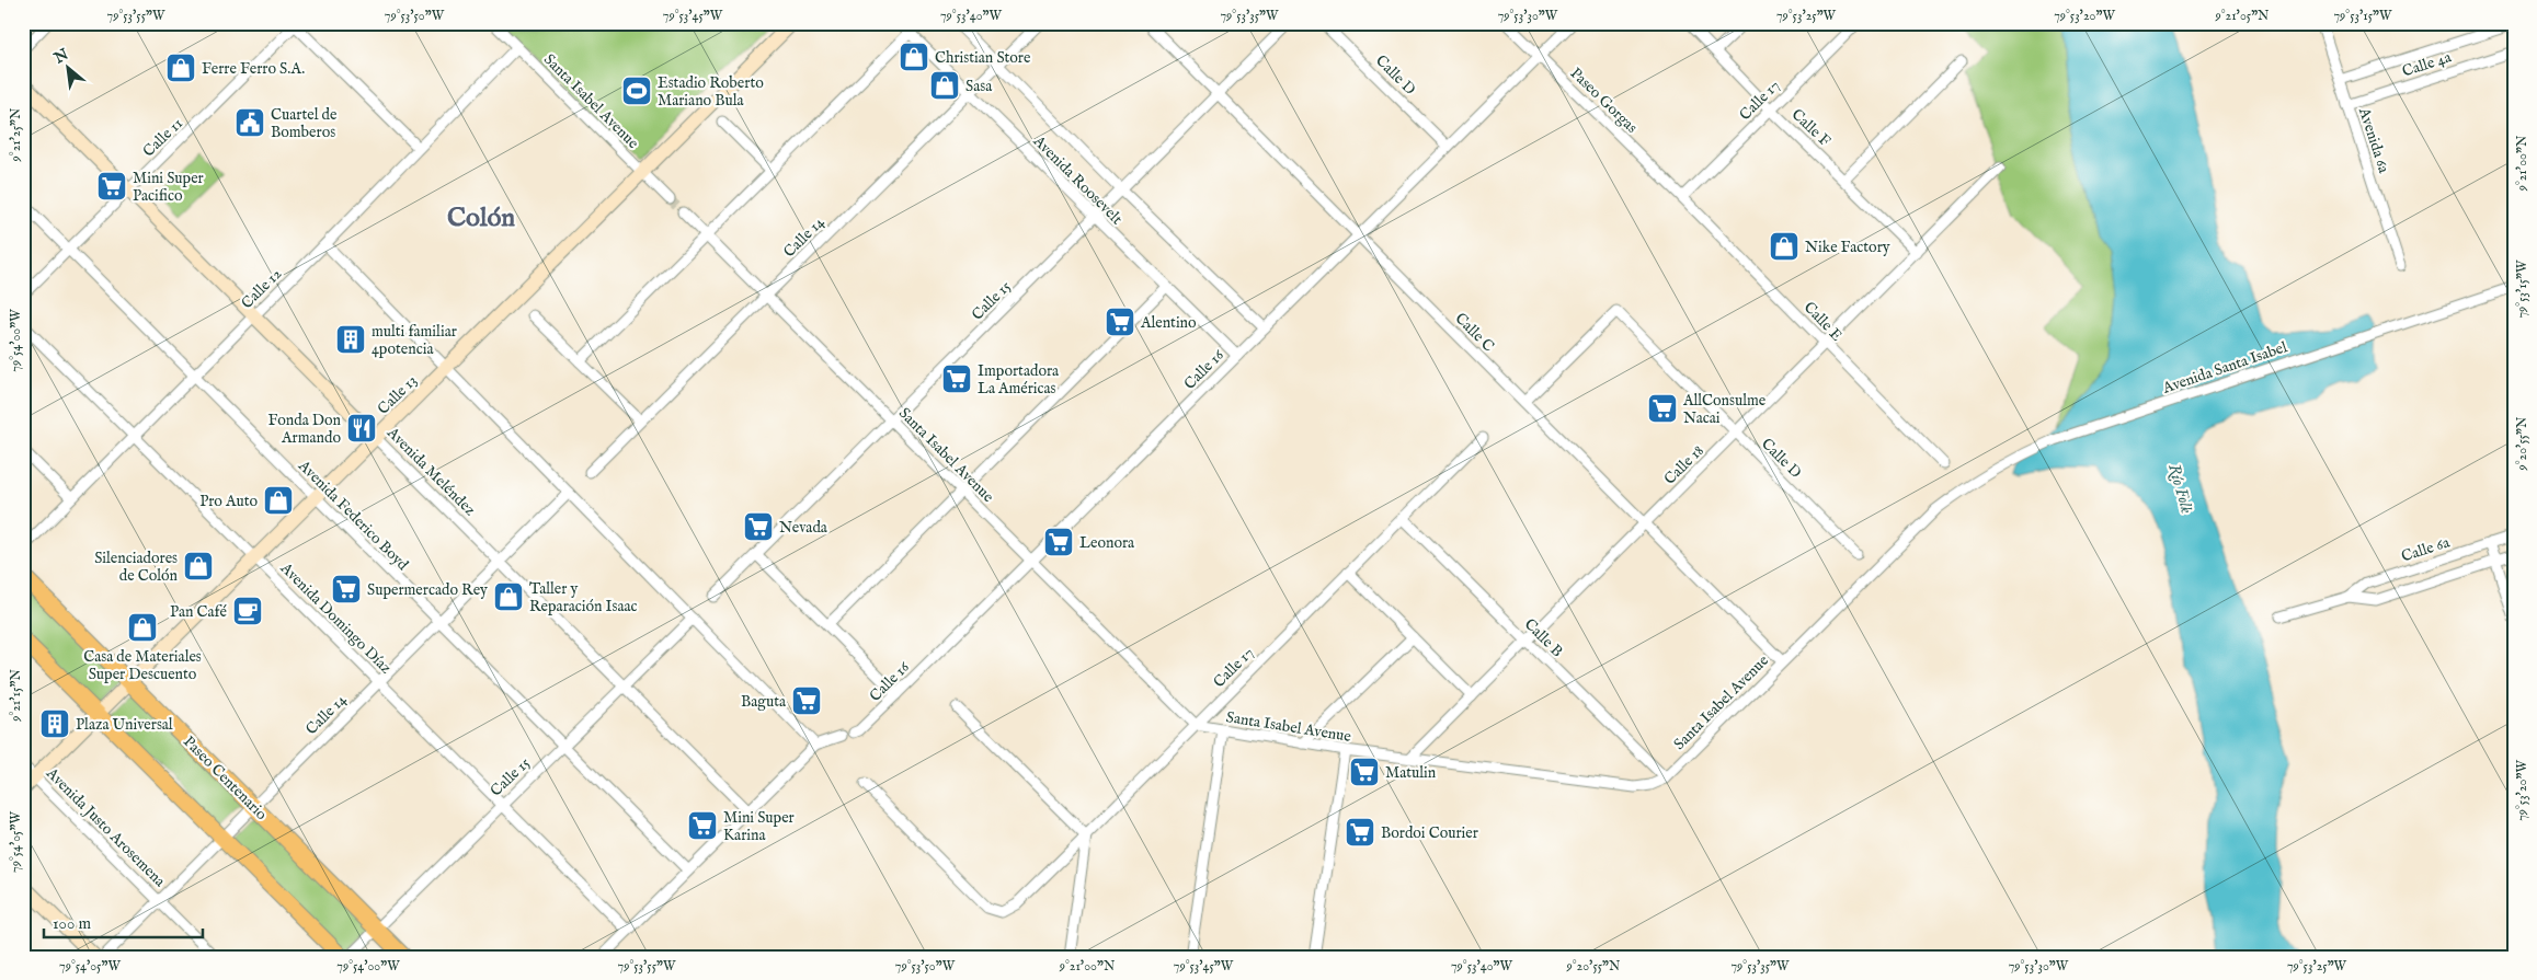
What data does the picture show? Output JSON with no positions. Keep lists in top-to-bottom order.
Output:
{
  "streets": {
    "main road": ["Calle 13", "Avenida Meléndez", "Paseo Centenario"],
    "street": [
      "Calle 4a",
      "Calle D",
      "Paseo Gorgas",
      "Calle 17",
      "Santa Isabel Avenue",
      "Calle F",
      "Calle 11",
      "Avenida 6a",
      "Avenida Roosevelt",
      "Calle 14",
      "Calle 12",
      "Calle 15",
      "Calle E",
      "Calle C",
      "Avenida Santa Isabel",
      "Calle 16",
      "Calle 18",
      "Avenida Federico Boyd",
      "Calle 6a",
      "Avenida Domingo Díaz",
      "Calle B",
      "Avenida Justo Arosemena"
    ]
  },
  "crossings": [
    ["Calle 4a", "Avenida 6a"],
    ["Calle D", "Calle C"],
    ["Calle D", "Calle 16"],
    ["Calle D", "Calle 18"],
    ["Paseo Gorgas", "Calle 17"],
    ["Paseo Gorgas", "Calle E"],
    ["Paseo Gorgas", "Calle 16"],
    ["Calle 17", "Santa Isabel Avenue"],
    ["Calle 17", "Calle F"],
    ["Calle 17", "Calle E"],
    ["Calle 17", "Calle B"],
    ["Santa Isabel Avenue", "Calle 14"],
    ["Santa Isabel Avenue", "Calle 12"],
    ["Santa Isabel Avenue", "Calle 15"],
    ["Santa Isabel Avenue", "Calle C"],
    ["Santa Isabel Avenue", "Avenida Santa Isabel"],
    ["Santa Isabel Avenue", "Calle 16"],
    ["Santa Isabel Avenue", "Calle 13"],
    ["Santa Isabel Avenue", "Calle 18"],
    ["Santa Isabel Avenue", "Calle B"],
    ["Calle F", "Calle 18"],
    ["Calle 11", "Avenida Meléndez"],
    ["Calle 11", "Avenida Federico Boyd"],
    ["Avenida Roosevelt", "Calle 14"],
    ["Avenida Roosevelt", "Calle 15"],
    ["Avenida Roosevelt", "Calle 16"],
    ["Calle 14", "Avenida Meléndez"],
    ["Calle 14", "Avenida Federico Boyd"],
    ["Calle 14", "Avenida Domingo Díaz"],
    ["Calle 14", "Paseo Centenario"],
    ["Calle 14", "Avenida Justo Arosemena"],
    ["Calle 12", "Avenida Meléndez"],
    ["Calle 12", "Avenida Federico Boyd"],
    ["Calle 12", "Avenida Domingo Díaz"],
    ["Calle 15", "Calle C"],
    ["Calle 15", "Avenida Meléndez"],
    ["Calle 15", "Avenida Federico Boyd"],
    ["Calle 15", "Avenida Domingo Díaz"],
    ["Calle 15", "Paseo Centenario"],
    ["Calle E", "Calle 18"],
    ["Calle C", "Calle 16"],
    ["Calle C", "Calle 18"],
    ["Calle 13", "Avenida Meléndez"],
    ["Calle 13", "Avenida Federico Boyd"],
    ["Calle 13", "Avenida Domingo Díaz"],
    ["Calle 13", "Paseo Centenario"],
    ["Calle 13", "Avenida Justo Arosemena"],
    ["Calle 18", "Calle B"]
  ],
  "districts": ["Colón"],
  "water": ["Río Folk"],
  "places": {
    "shop": [
      "Christian Store",
      "Ferre Ferro S.A.",
      "Sasa",
      "Nike Factory",
      "Pro Auto",
      "Silenciadores de Colón",
      "Taller y Reparación Isaac",
      "Casa de Materiales Super Descuento"
    ],
    "sports": ["Estadio Roberto Mariano Bula"],
    "public building": ["Cuartel de Bomberos"],
    "supermarket": [
      "Mini Super Pacifico",
      "Alentino",
      "Importadora La Américas",
      "AllConsulme Nacai",
      "Nevada",
      "Leonora",
      "Supermercado Rey",
      "Baguta",
      "Matulin",
      "Mini Super Karina",
      "Bordoi Courier"
    ],
    "building": ["multi familiar 4potencia", "Plaza Universal"],
    "restaurant": ["Fonda Don Armando"],
    "cafe": ["Pan Café"]
  },
  "scale_bar": "100 m",
  "north": "top left",
  "coordinates": [
    "79°53'55\"W",
    "79°53'50\"W",
    "79°53'45\"W",
    "79°53'40\"W",
    "79°53'35\"W",
    "79°53'30\"W",
    "79°53'25\"W",
    "79°53'20\"W",
    "9°21'05\"N",
    "79°53'15\"W",
    "9°21'25\"N",
    "9°21'00\"N",
    "79°54'00\"W",
    "9°20'55\"N",
    "9°21'15\"N",
    "79°54'05\"W"
  ]
}
